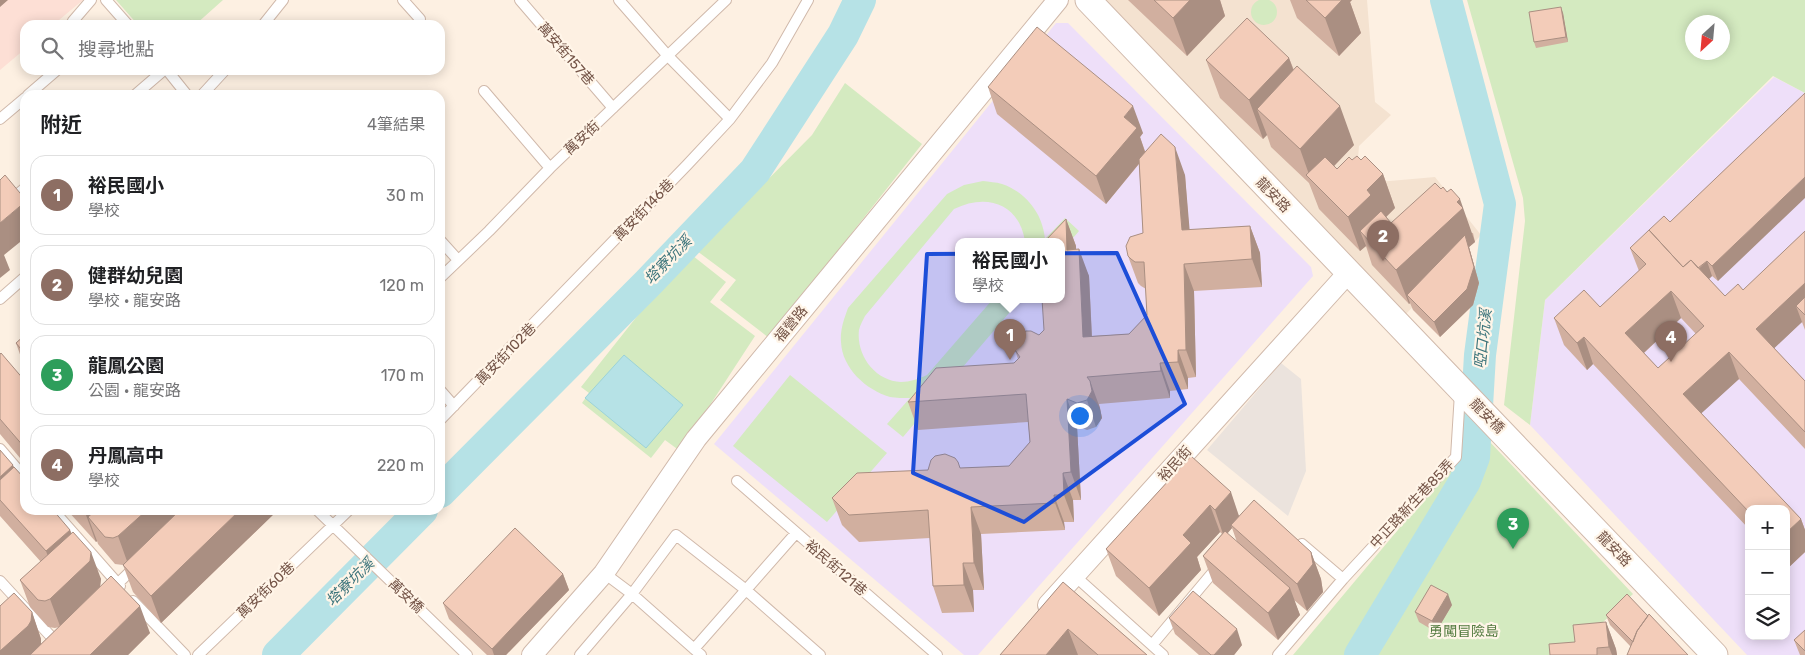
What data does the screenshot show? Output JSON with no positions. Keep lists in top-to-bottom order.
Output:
{
  "streets": {
    "street": [
      "龍安路",
      "福營路",
      "龍安橋",
      "裕民街"
    ],
    "lane": [
      "萬安街157巷",
      "萬安街",
      "萬安街146巷",
      "萬安街102巷",
      "中正路新生巷85弄",
      "裕民街121巷",
      "萬安街60巷",
      "萬安橋"
    ]
  },
  "crossings": [
    ["萬安街157巷", "萬安街"],
    ["龍安路", "龍安橋"],
    ["龍安路", "裕民街"],
    ["龍安路", "中正路新生巷85弄"],
    ["萬安街146巷", "萬安街102巷"],
    ["龍安橋", "中正路新生巷85弄"],
    ["萬安街60巷", "萬安橋"]
  ],
  "water": ["塔寮坑溪", "啞口坑溪"],
  "parks": ["勇闖冒險島"],
  "north": "bottom left",
  "page": {
    "search": "搜尋地點",
    "heading": ["附近", "4筆結果"],
    "list": [
      {
        "mark": "1",
        "name": "裕民國小",
        "note": "學校",
        "value": "30 m"
      },
      {
        "mark": "2",
        "name": "健群幼兒園",
        "note": "學校 · 龍安路",
        "value": "120 m"
      },
      {
        "mark": "3",
        "name": "龍鳳公園",
        "note": "公園 · 龍安路",
        "value": "170 m"
      },
      {
        "mark": "4",
        "name": "丹鳳高中",
        "note": "學校",
        "value": "220 m"
      }
    ],
    "pins": [
      "2",
      "1",
      "4",
      "3"
    ],
    "popup": ["裕民國小", "學校"],
    "map_buttons": ["+", "−"]
  }
}
